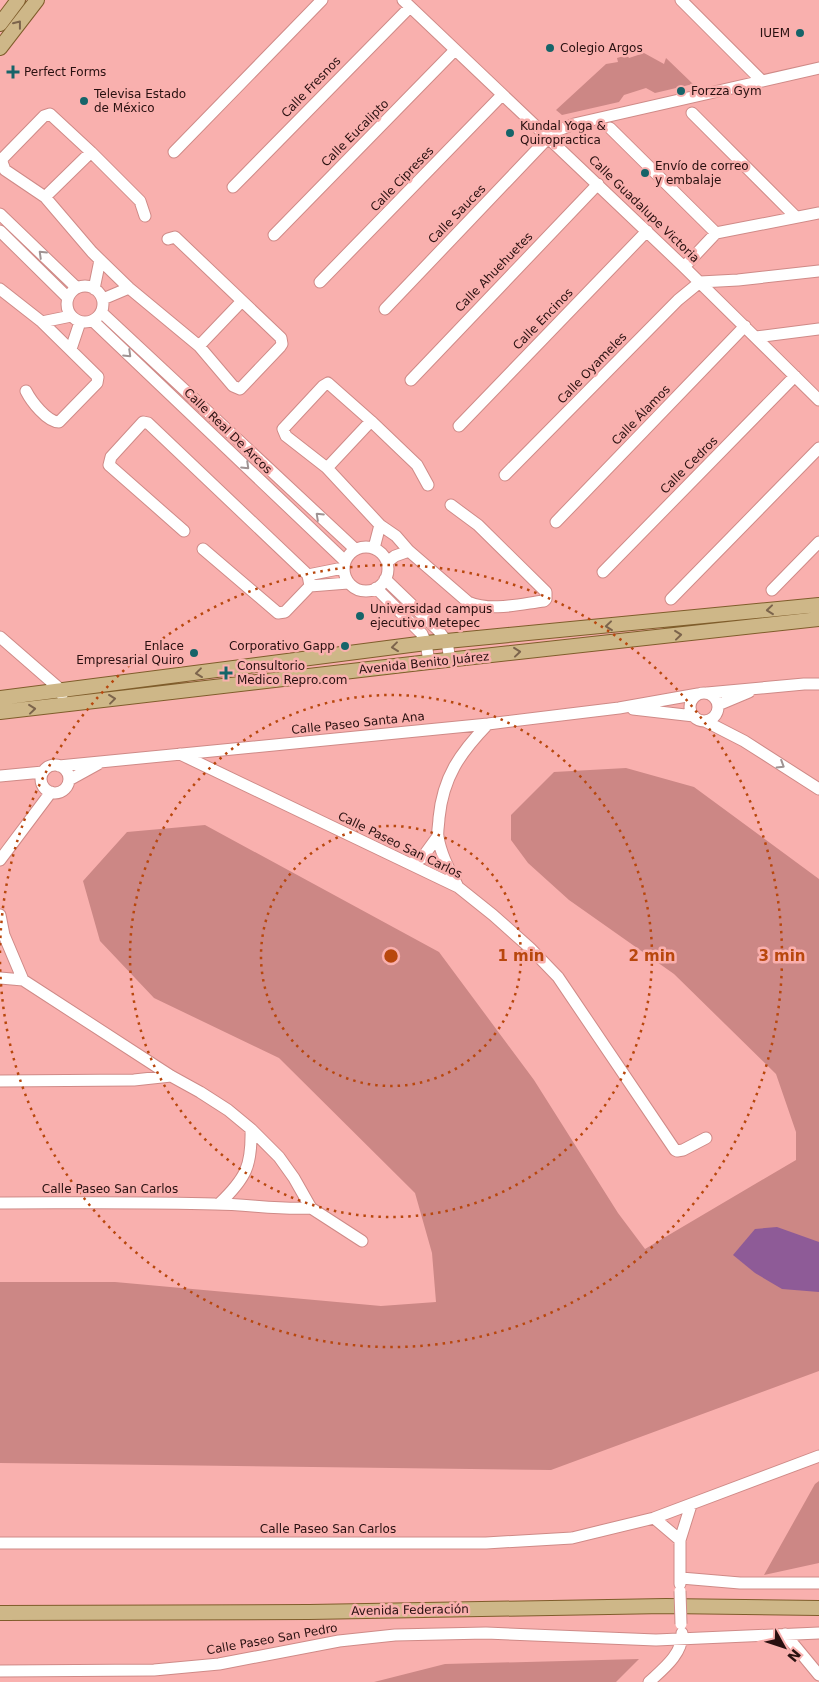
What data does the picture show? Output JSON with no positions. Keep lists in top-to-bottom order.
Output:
{
  "streets": {
    "main road": ["Avenida Benito Juárez", "Avenida Federación"],
    "street": [
      "Calle Fresnos",
      "Calle Eucalipto",
      "Calle Cipreses",
      "Calle Guadalupe Victoria",
      "Calle Sauces",
      "Calle Ahuehuetes",
      "Calle Encinos",
      "Calle Oyameles",
      "Calle Álamos",
      "Calle Real De Arcos",
      "Calle Cedros",
      "Calle Paseo Santa Ana",
      "Calle Paseo San Carlos",
      "Calle Paseo San Pedro"
    ]
  },
  "crossings": [
    ["Calle Fresnos", "Calle Guadalupe Victoria"],
    ["Calle Eucalipto", "Calle Guadalupe Victoria"],
    ["Calle Cipreses", "Calle Guadalupe Victoria"],
    ["Calle Guadalupe Victoria", "Calle Sauces"],
    ["Calle Guadalupe Victoria", "Calle Ahuehuetes"],
    ["Calle Guadalupe Victoria", "Calle Encinos"],
    ["Calle Guadalupe Victoria", "Calle Oyameles"],
    ["Calle Guadalupe Victoria", "Calle Álamos"],
    ["Calle Guadalupe Victoria", "Calle Cedros"],
    ["Calle Paseo Santa Ana", "Calle Paseo San Carlos"]
  ],
  "places": {
    "other": [
      "IUEM",
      "Colegio Argos",
      "Forzza Gym",
      "Televisa Estado de México",
      "Kundal Yoga & Quiropractica",
      "Envío de correo y embalaje",
      "Universidad campus ejecutivo Metepec",
      "Corporativo Gapp",
      "Enlace Empresarial Quiro"
    ],
    "health": ["Perfect Forms", "Consultorio Medico Repro.com"]
  },
  "north": "bottom right",
  "rings": ["1 min", "2 min", "3 min"]
}
